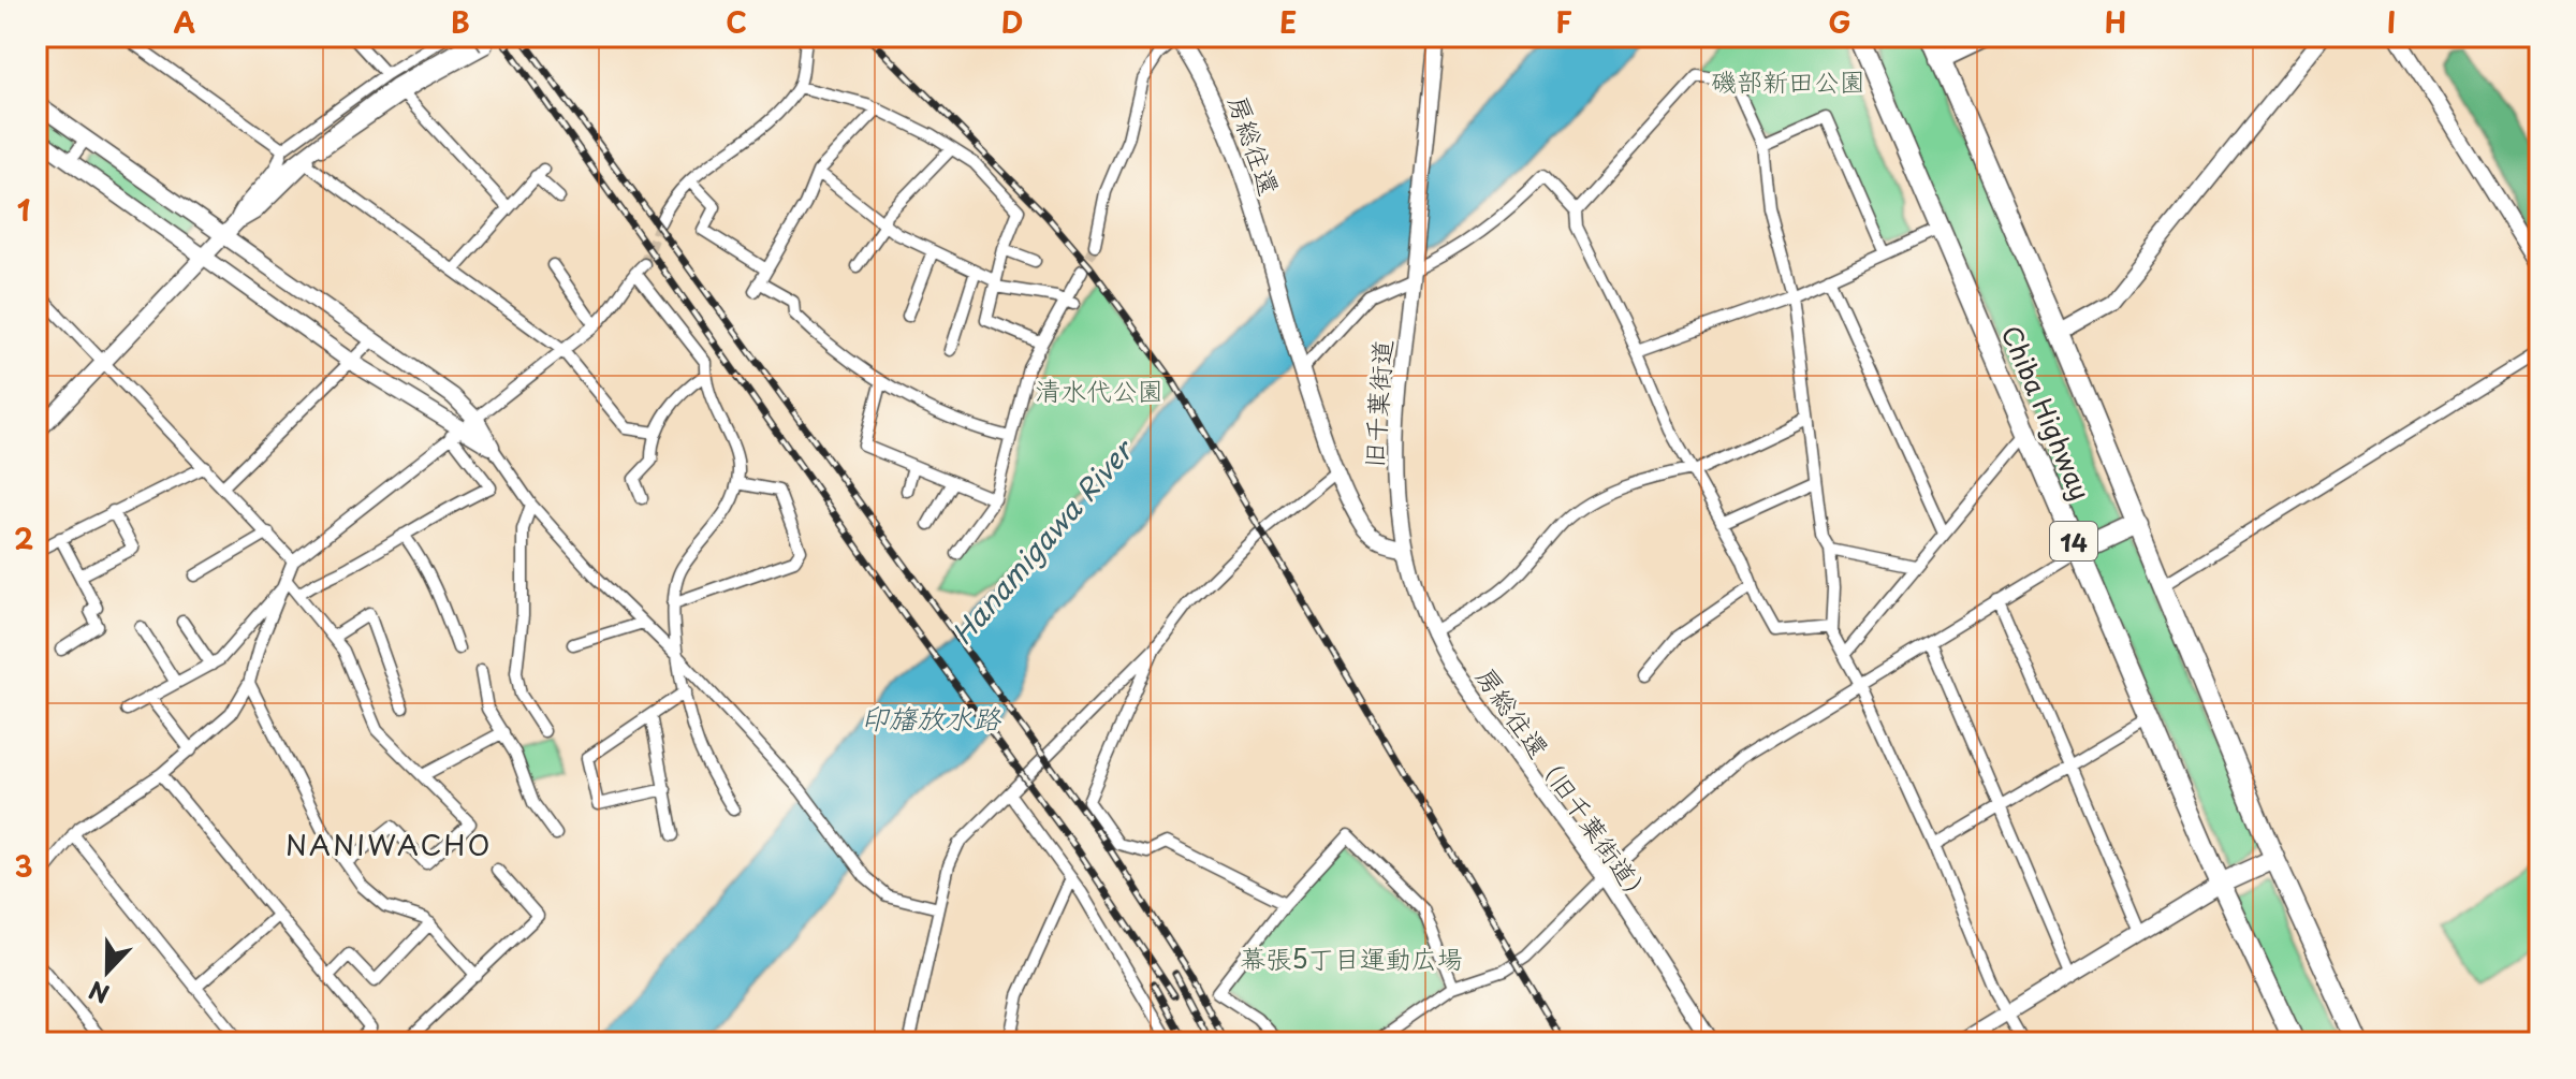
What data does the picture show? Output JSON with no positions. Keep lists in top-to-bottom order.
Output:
{
  "streets": {
    "highway": ["Chiba Highway", "14"],
    "street": ["房総往還", "旧千葉街道", "房総往還（旧千葉街道）"]
  },
  "crossings": [
    ["旧千葉街道", "房総往還（旧千葉街道）"]
  ],
  "districts": ["NANIWACHO"],
  "water": ["Hanamigawa River", "印旛放水路"],
  "parks": ["磯部新田公園", "清水代公園", "幕張5丁目運動広場"],
  "north": "bottom",
  "grid": {
    "columns": [
      "A",
      "B",
      "C",
      "D",
      "E",
      "F",
      "G",
      "H",
      "I"
    ],
    "rows": ["1", "2", "3"]
  }
}
